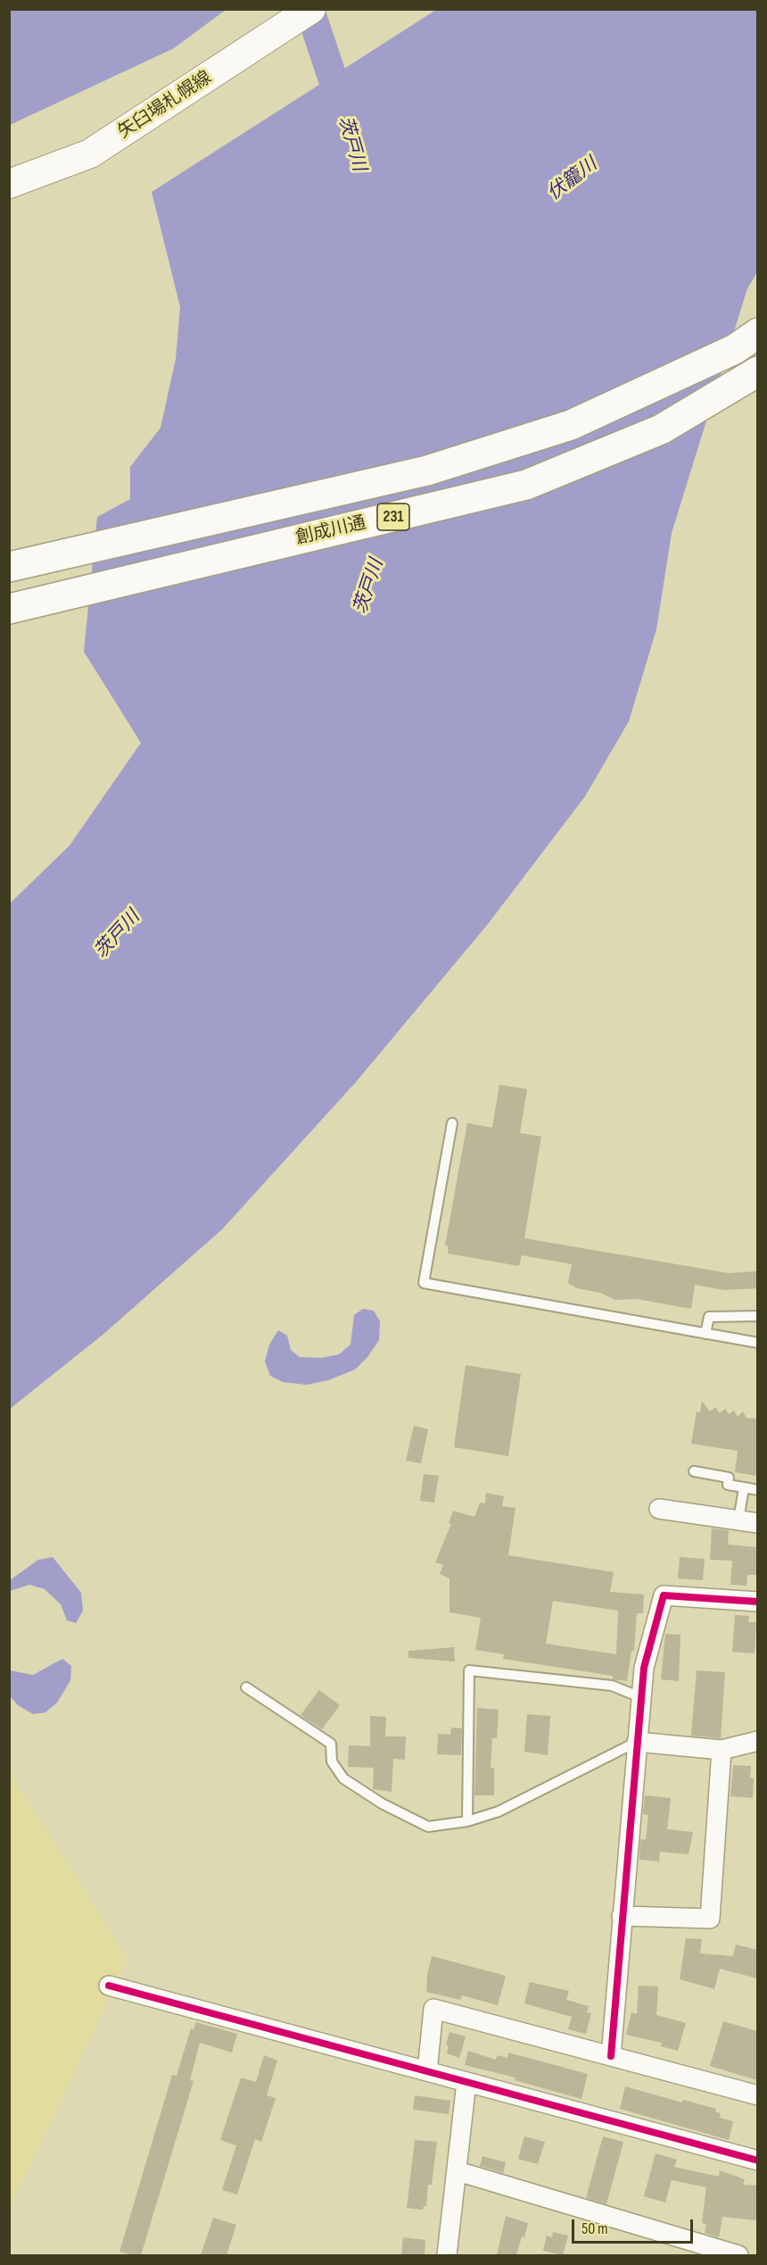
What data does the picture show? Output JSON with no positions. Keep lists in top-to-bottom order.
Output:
{
  "streets": {
    "highway": ["231", "創成川通"],
    "main road": ["矢臼場札幌線"]
  },
  "water": ["茨戸川", "伏籠川"],
  "scale_bar": "50 m"
}
